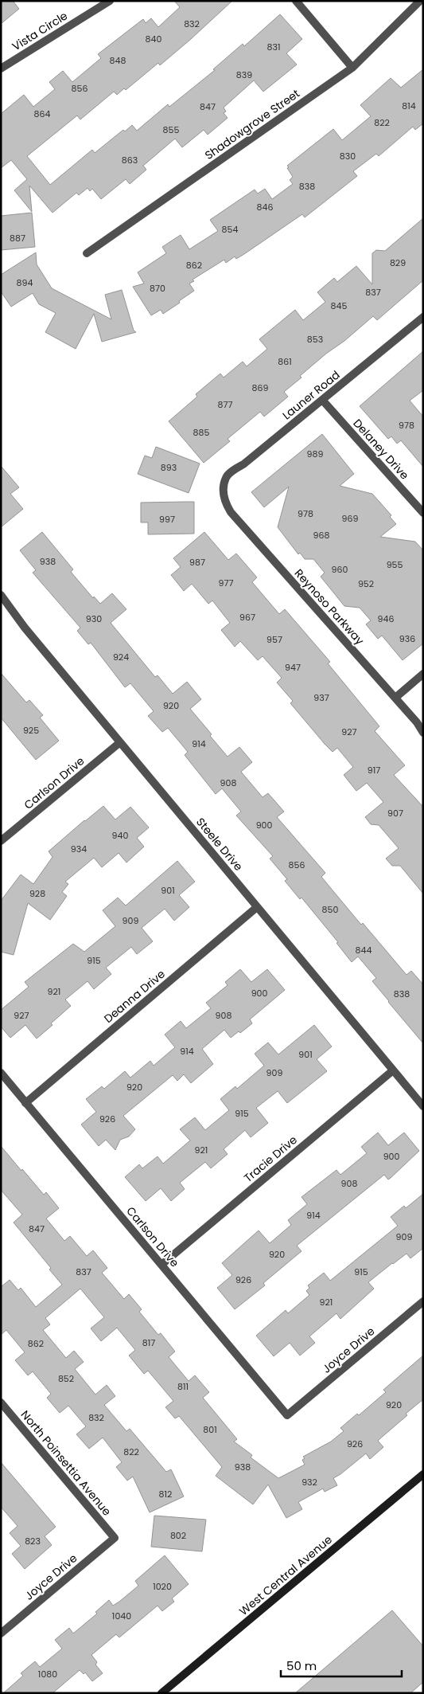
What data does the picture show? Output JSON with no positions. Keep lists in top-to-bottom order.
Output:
{
  "streets": {
    "main road": ["West Central Avenue"],
    "street": [
      "Vista Circle",
      "Shadowgrove Street",
      "Launer Road",
      "Delaney Drive",
      "Reynoso Parkway",
      "Carlson Drive",
      "Steele Drive",
      "Deanna Drive",
      "Tracie Drive",
      "Joyce Drive",
      "North Poinsettia Avenue"
    ]
  },
  "crossings": [
    ["Launer Road", "Delaney Drive"],
    ["Launer Road", "Reynoso Parkway"],
    ["Carlson Drive", "Steele Drive"],
    ["Carlson Drive", "Deanna Drive"],
    ["Carlson Drive", "Tracie Drive"],
    ["Carlson Drive", "Joyce Drive"],
    ["Steele Drive", "Deanna Drive"],
    ["Steele Drive", "Tracie Drive"],
    ["Joyce Drive", "North Poinsettia Avenue"]
  ],
  "house_numbers": [
    "832",
    "840",
    "831",
    "848",
    "839",
    "856",
    "814",
    "847",
    "864",
    "822",
    "855",
    "830",
    "863",
    "838",
    "846",
    "854",
    "887",
    "829",
    "862",
    "894",
    "870",
    "837",
    "845",
    "853",
    "861",
    "869",
    "877",
    "978",
    "885",
    "989",
    "893",
    "978",
    "969",
    "997",
    "968",
    "938",
    "987",
    "955",
    "960",
    "977",
    "952",
    "967",
    "930",
    "946",
    "936",
    "957",
    "924",
    "947",
    "937",
    "920",
    "925",
    "927",
    "914",
    "917",
    "908",
    "907",
    "900",
    "940",
    "934",
    "856",
    "901",
    "928",
    "850",
    "909",
    "844",
    "915",
    "921",
    "900",
    "838",
    "927",
    "908",
    "914",
    "901",
    "909",
    "920",
    "915",
    "926",
    "921",
    "900",
    "908",
    "914",
    "847",
    "909",
    "920",
    "837",
    "915",
    "926",
    "921",
    "817",
    "862",
    "852",
    "811",
    "920",
    "832",
    "801",
    "926",
    "822",
    "938",
    "932",
    "812",
    "802",
    "823",
    "1020",
    "1040",
    "1080"
  ],
  "scale_bar": "50 m"
}
